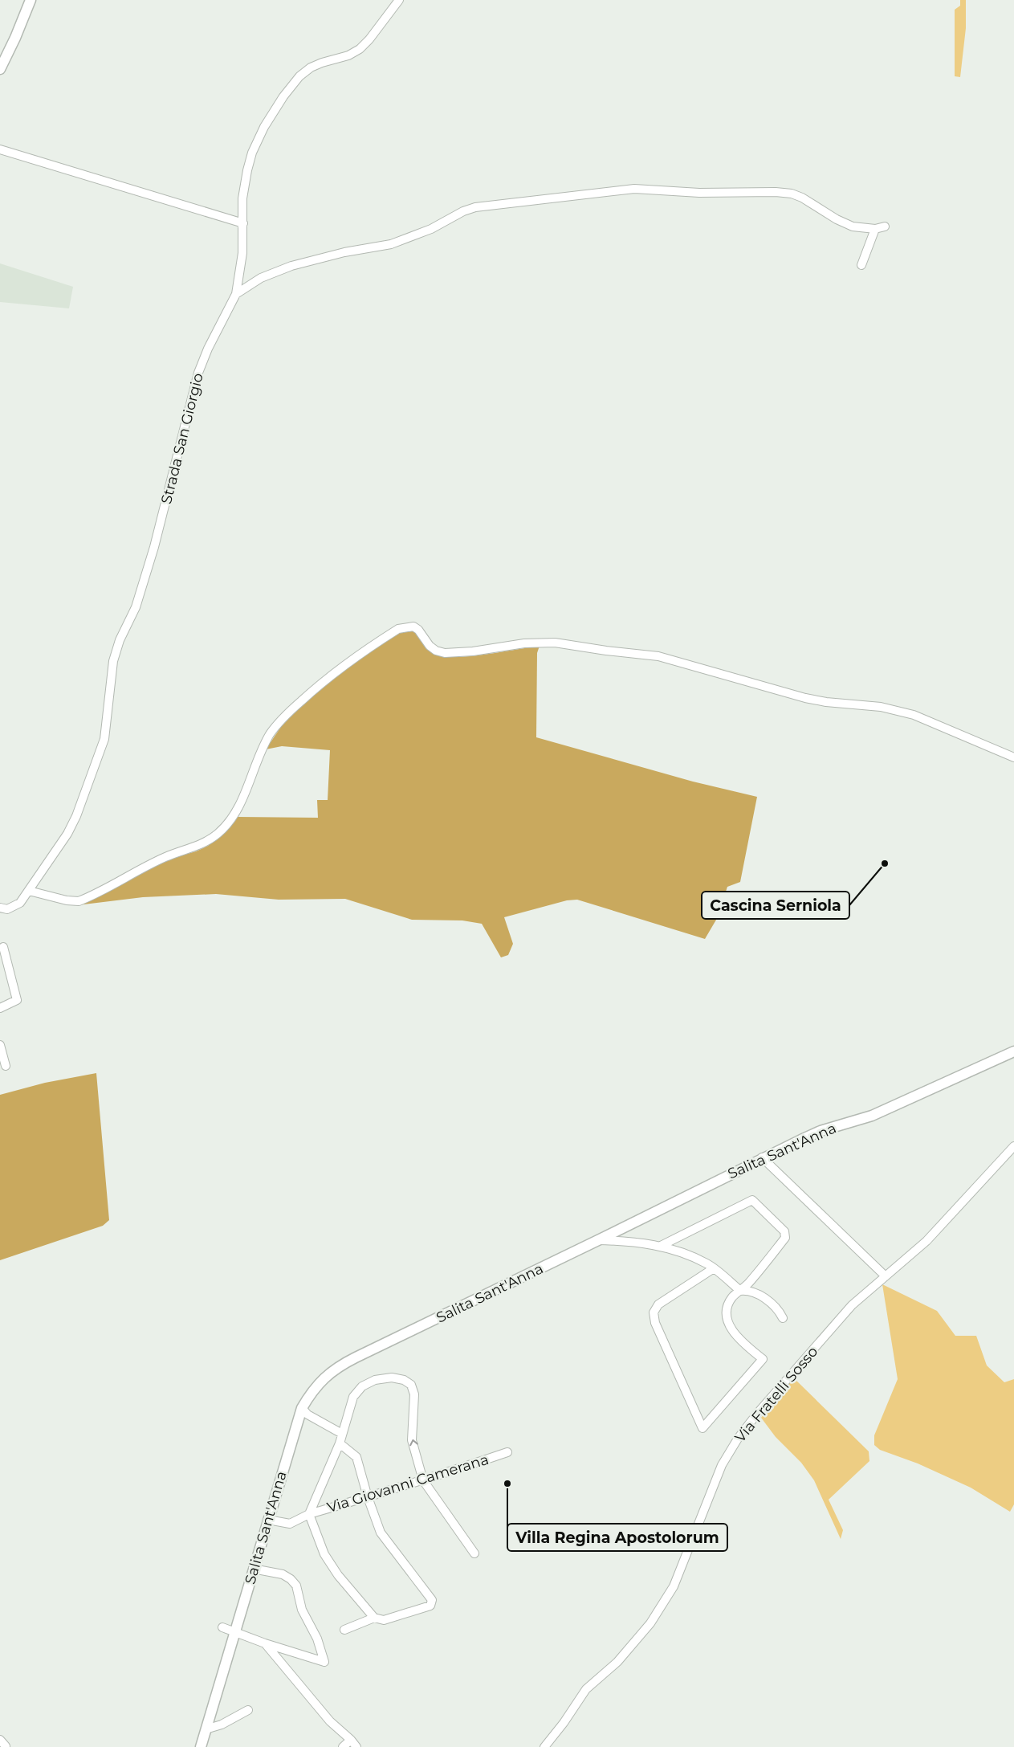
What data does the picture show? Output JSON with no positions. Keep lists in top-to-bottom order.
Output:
{
  "streets": {
    "street": [
      "Strada San Giorgio",
      "Salita Sant'Anna",
      "Via Fratelli Sosso",
      "Via Giovanni Camerana"
    ]
  },
  "crossings": [
    ["Salita Sant'Anna", "Via Giovanni Camerana"]
  ],
  "places": ["Cascina Serniola", "Villa Regina Apostolorum"]
}
